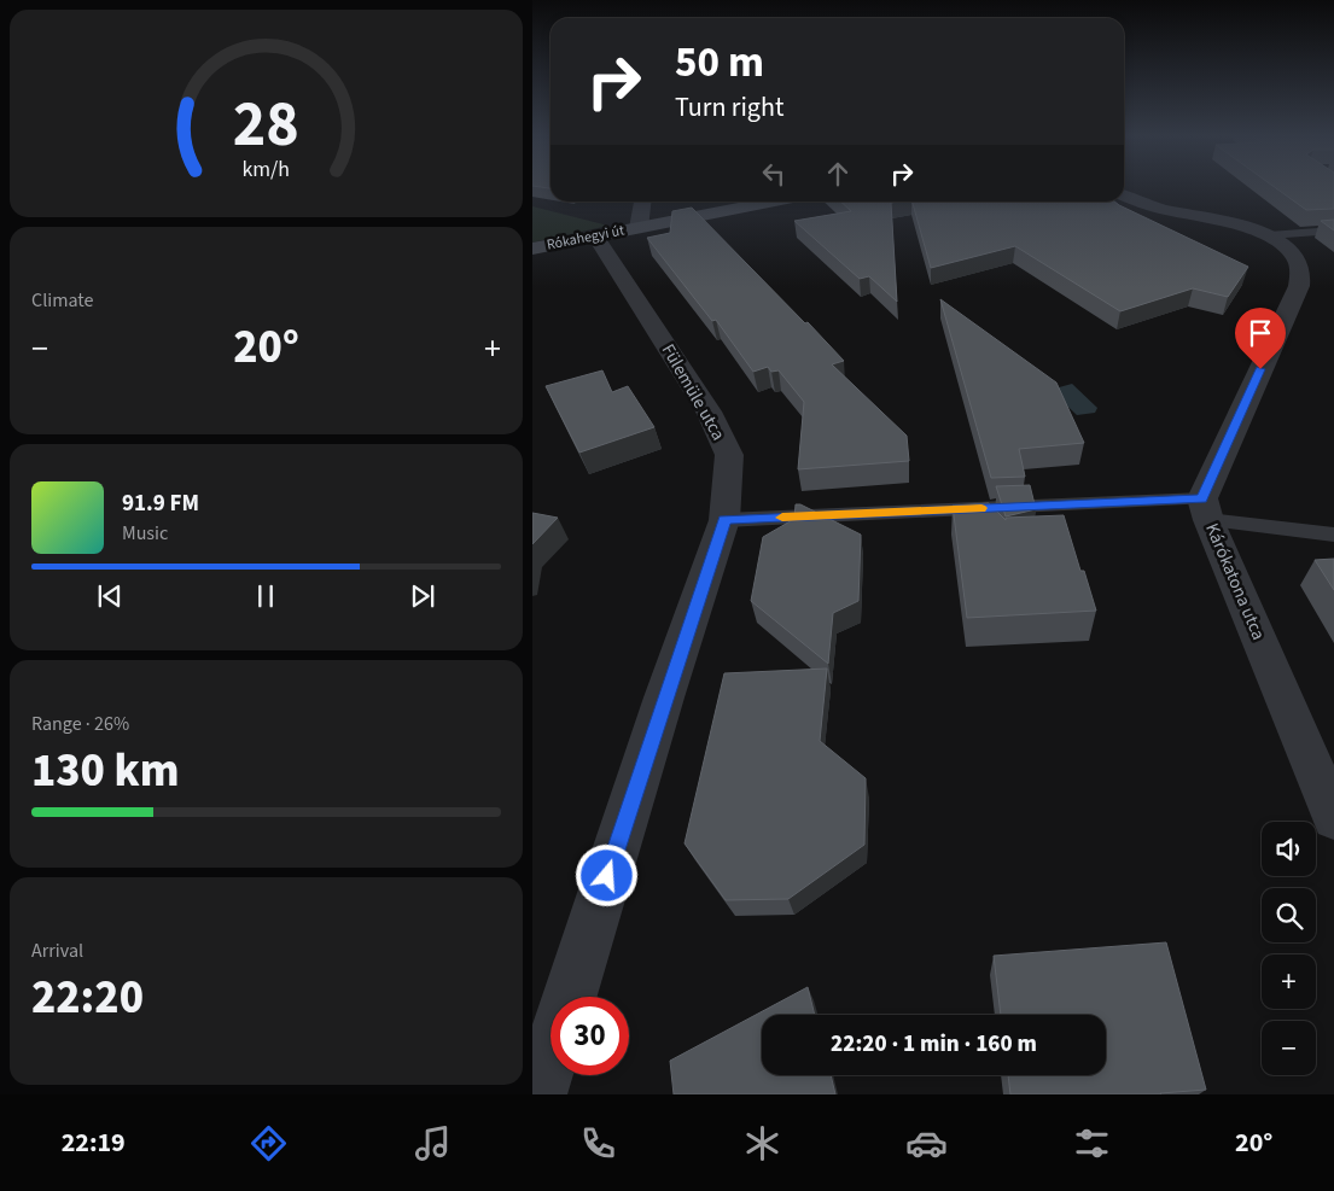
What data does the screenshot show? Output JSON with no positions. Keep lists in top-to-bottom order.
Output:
{
  "streets": {
    "street": ["Rókahegyi út", "Fülemüle utca", "Kárókatona utca"]
  },
  "crossings": [
    ["Rókahegyi út", "Fülemüle utca"]
  ],
  "page": {
    "turn": ["50 m", "Turn right"],
    "tile": [
      "Climate",
      ["Range · 26%", "130 km"],
      ["Arrival", "22:20"]
    ],
    "heat": ["−", "20°", "+"],
    "song": ["91.9 FM", "Music"],
    "map_buttons": ["+", "−"],
    "limit": "30",
    "trip": "22:20 · 1 min · 160 m",
    "tabs": ["22:19", "20°"],
    "gauge": ["28", "km/h"]
  }
}
